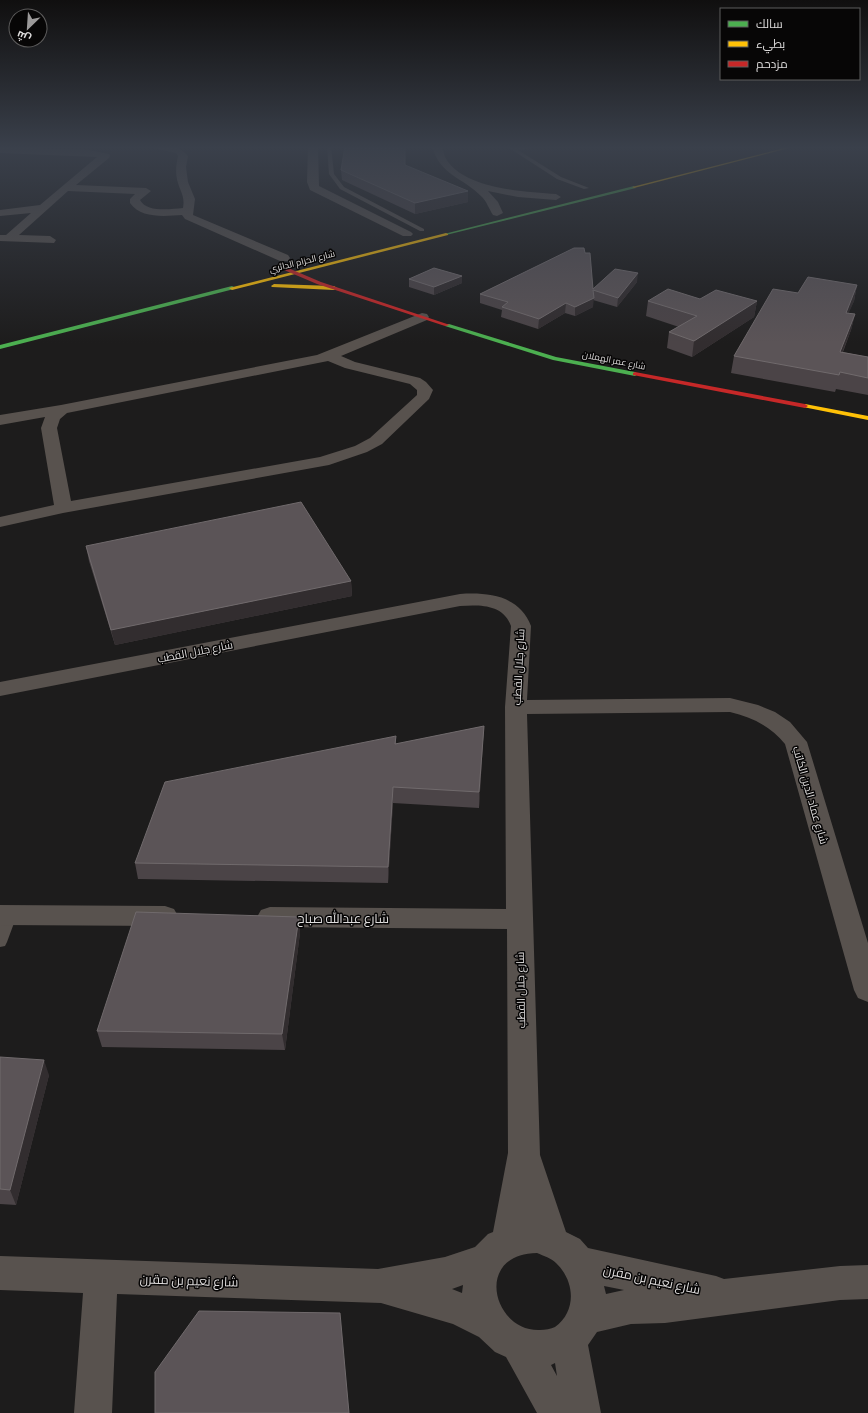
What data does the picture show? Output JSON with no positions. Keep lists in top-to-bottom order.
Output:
{
  "streets": {
    "main road": ["شارع الحزام الدائري", "شارع عمر الهملان"],
    "street": [
      "شارع جلال القطب",
      "شارع عماد الدين الكاتب",
      "شارع عبدالله صباح",
      "شارع نعيم بن مقرن"
    ]
  },
  "crossings": [
    ["شارع الحزام الدائري", "شارع عمر الهملان"],
    ["شارع جلال القطب", "شارع عماد الدين الكاتب"],
    ["شارع جلال القطب", "شارع عبدالله صباح"],
    ["شارع جلال القطب", "شارع نعيم بن مقرن"]
  ],
  "legend": ["سالك", "بطيء", "مزدحم"],
  "north": "bottom left"
}
